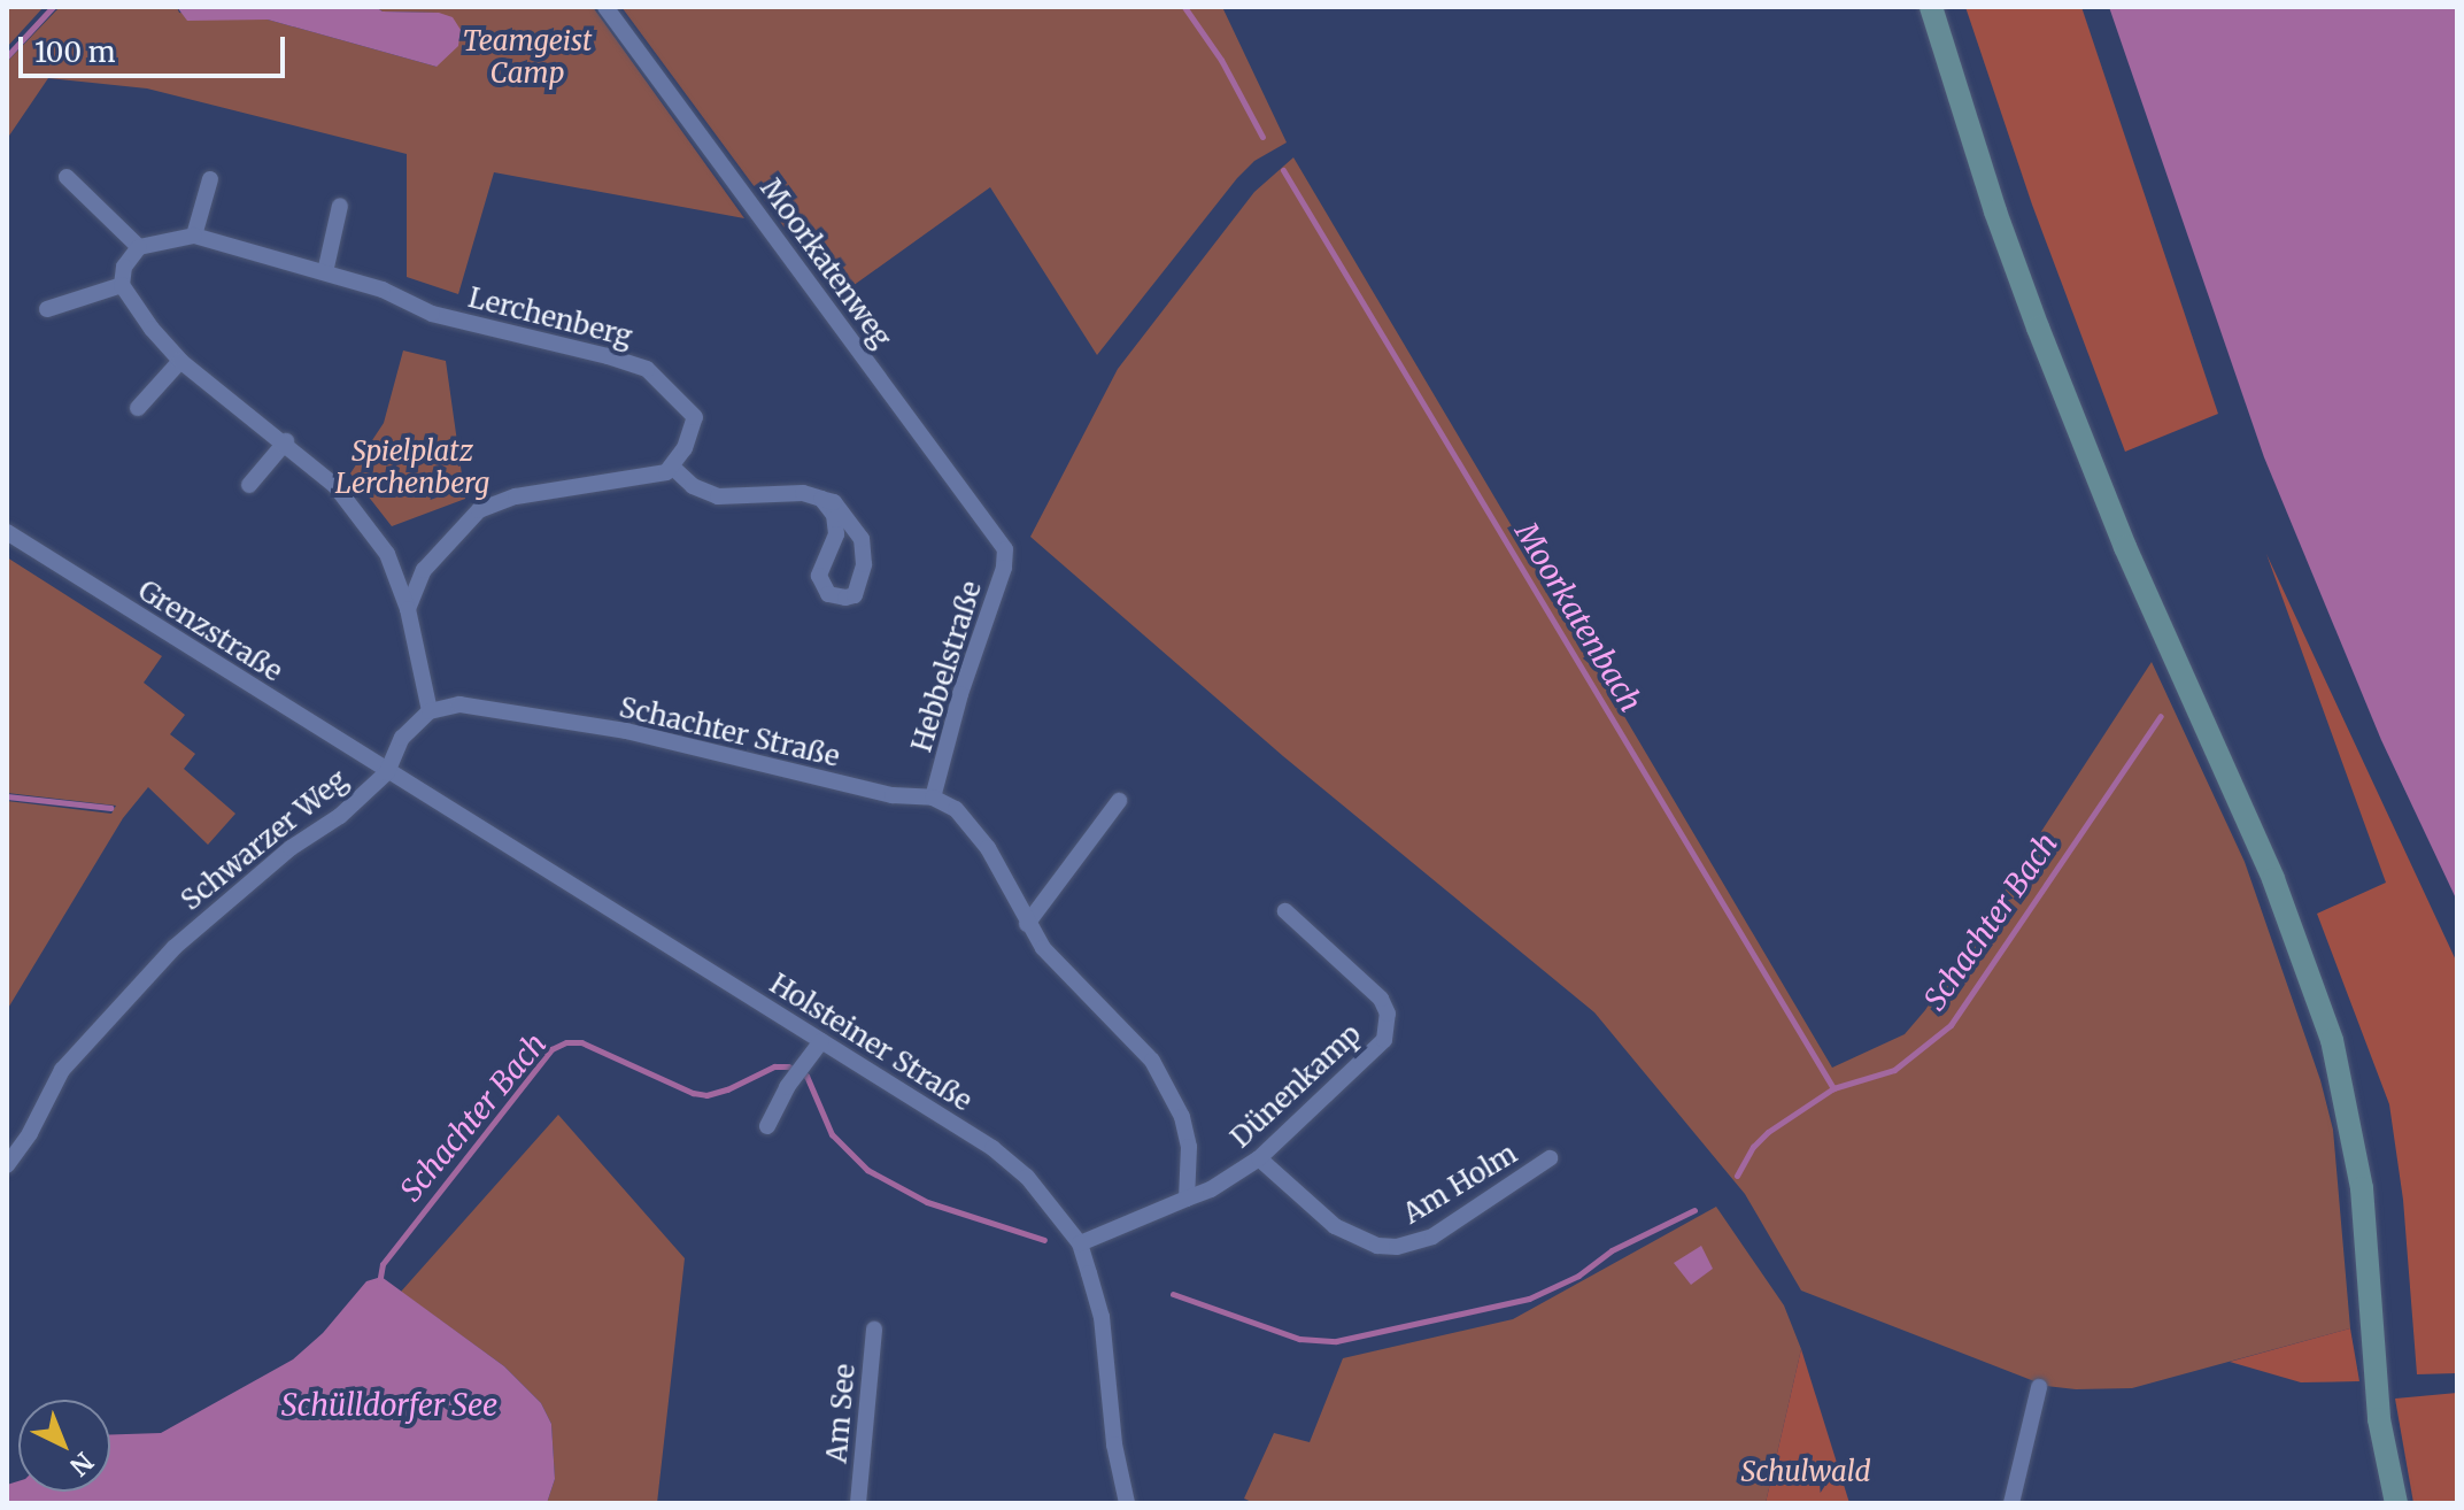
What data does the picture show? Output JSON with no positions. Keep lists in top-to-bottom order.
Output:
{
  "streets": {
    "street": [
      "Moorkatenweg",
      "Lerchenberg",
      "Grenzstraße",
      "Hebbelstraße",
      "Schachter Straße",
      "Schwarzer Weg",
      "Holsteiner Straße",
      "Dünenkamp",
      "Am Holm",
      "Am See"
    ]
  },
  "crossings": [
    ["Moorkatenweg", "Hebbelstraße"],
    ["Grenzstraße", "Schwarzer Weg"],
    ["Grenzstraße", "Holsteiner Straße"],
    ["Hebbelstraße", "Schachter Straße"],
    ["Schwarzer Weg", "Holsteiner Straße"],
    ["Dünenkamp", "Am Holm"]
  ],
  "water": ["Moorkatenbach", "Schachter Bach", "Schülldorfer See"],
  "parks": ["Teamgeist Camp", "Spielplatz Lerchenberg", "Schulwald"],
  "scale_bar": "100 m",
  "north": "bottom right"
}
